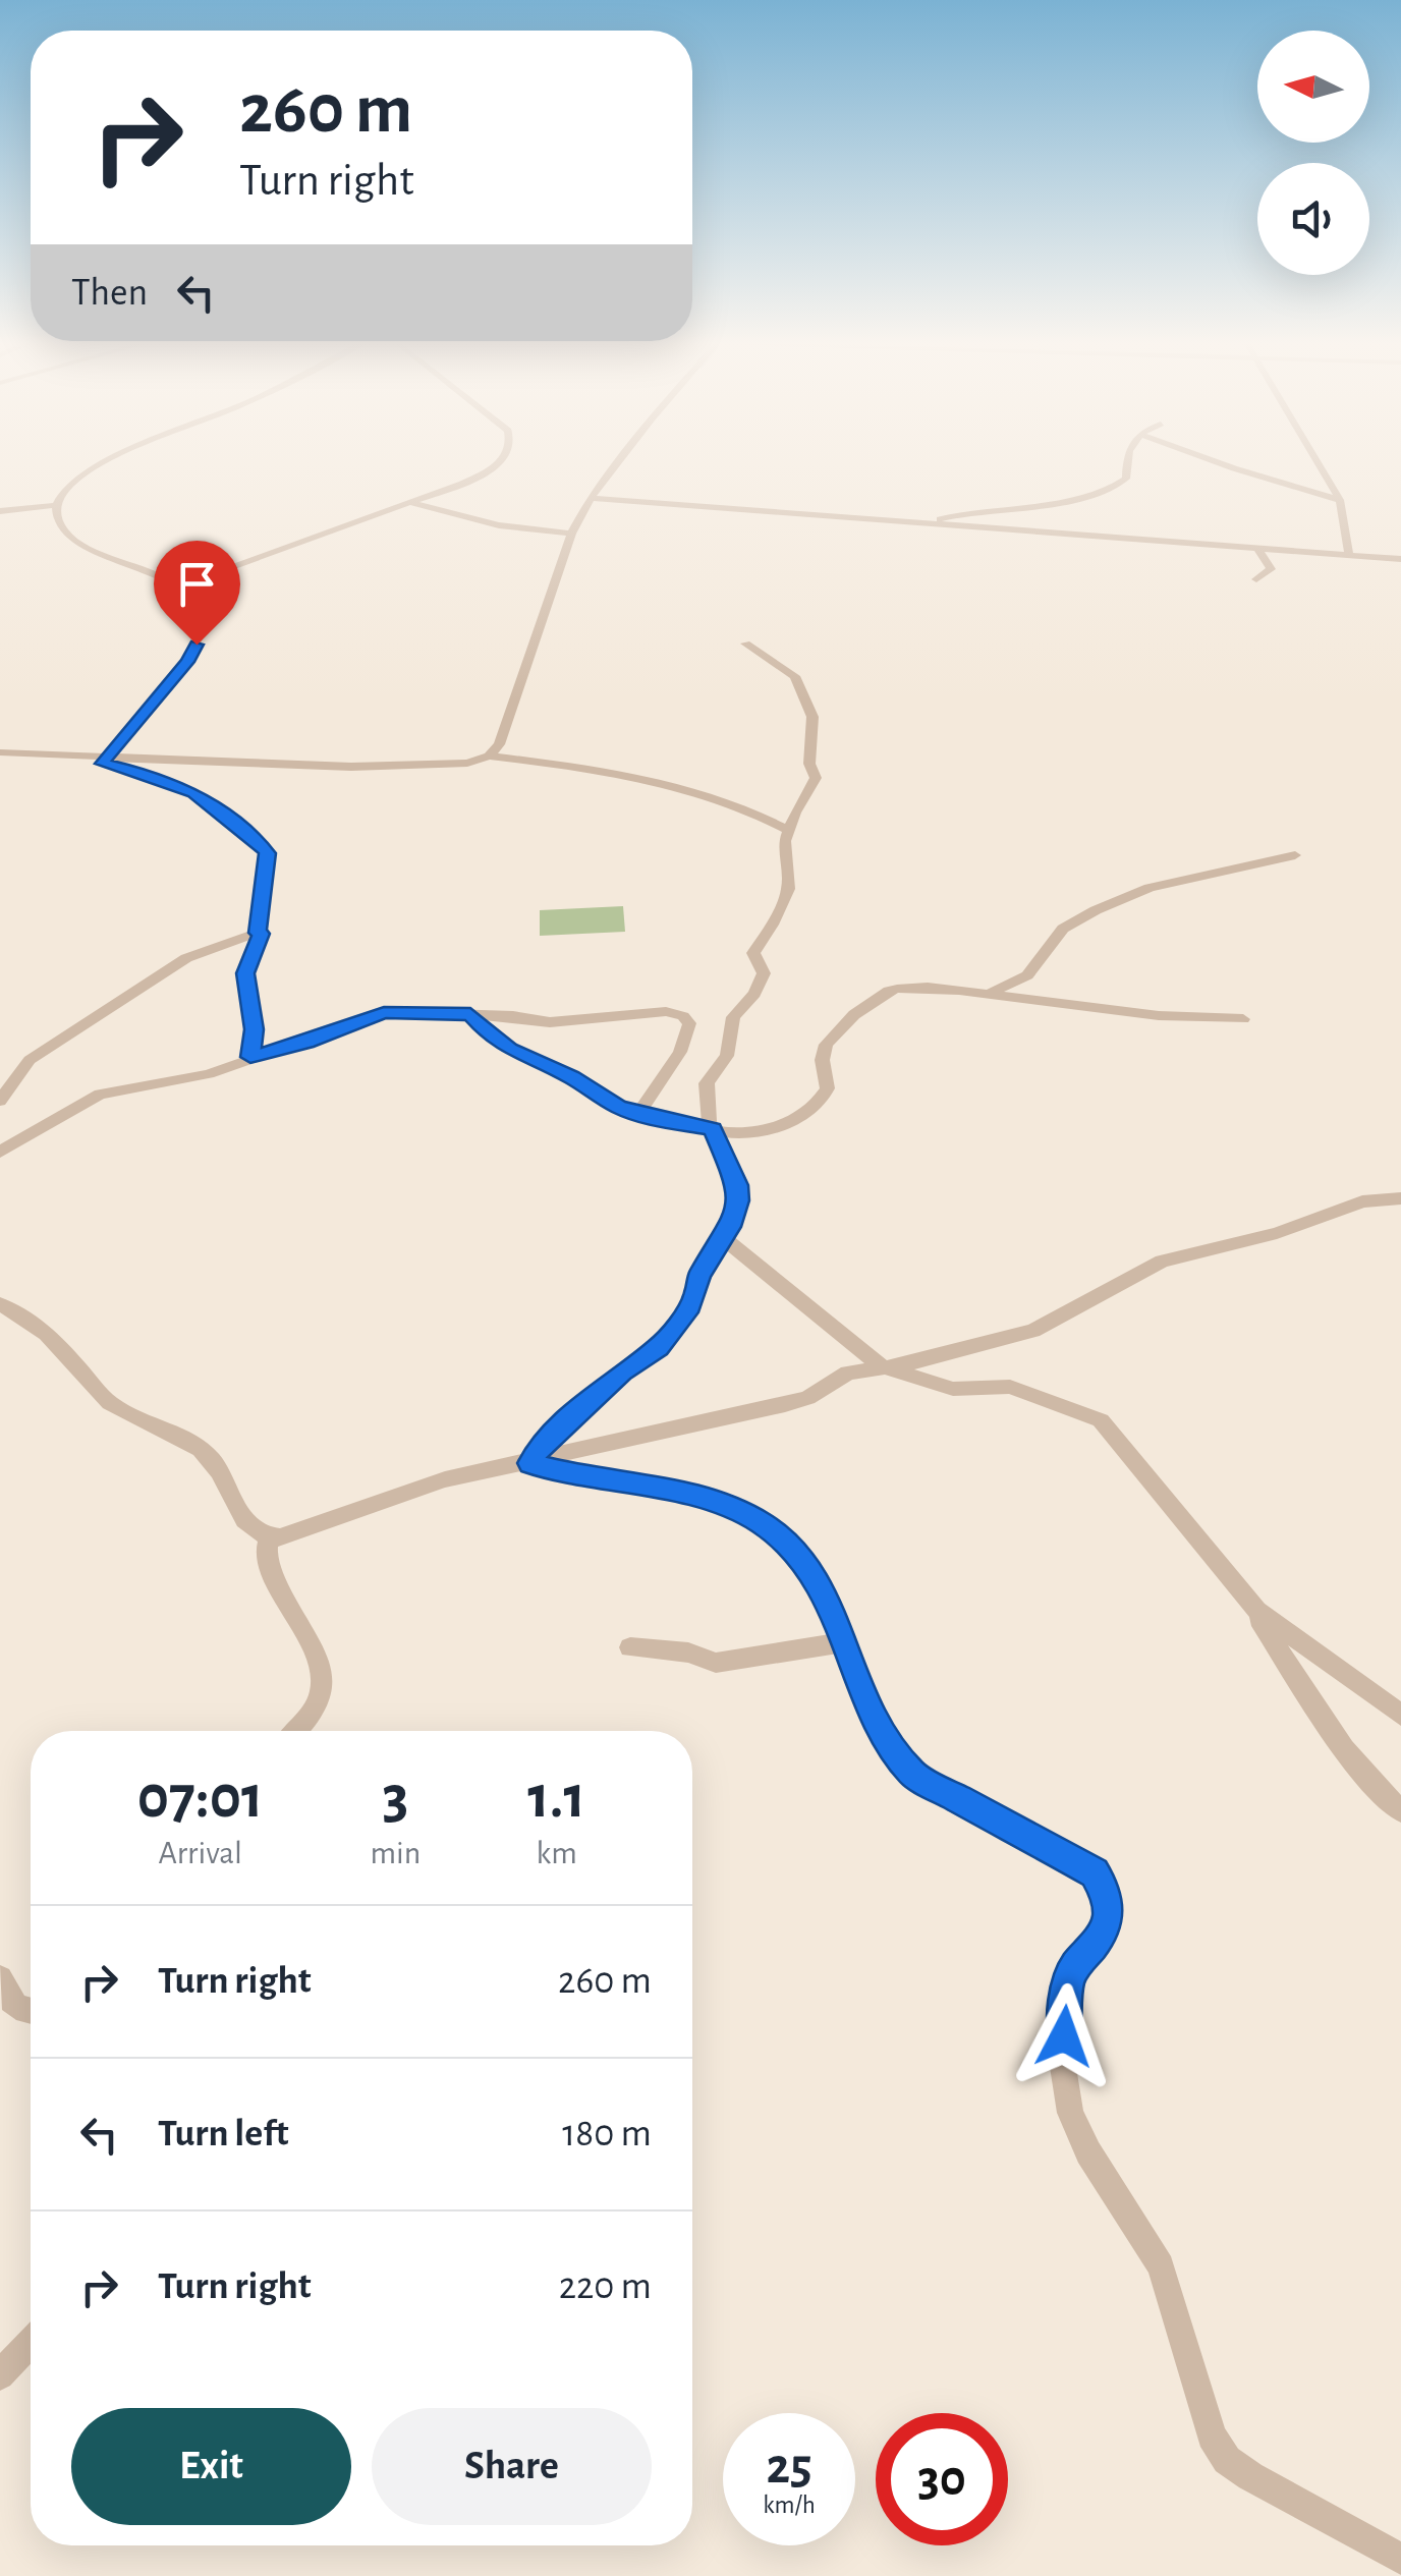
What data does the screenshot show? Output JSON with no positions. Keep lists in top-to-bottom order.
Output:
{
  "north": "left",
  "page": {
    "turn": ["260 m", "Turn right"],
    "then": "Then",
    "eta": [
      "07:01",
      "Arrival",
      "3",
      "min",
      "1.1",
      "km"
    ],
    "list": [
      {
        "name": "Turn right",
        "value": "260 m"
      },
      {
        "name": "Turn left",
        "value": "180 m"
      },
      {
        "name": "Turn right",
        "value": "220 m"
      }
    ],
    "buttons": ["Exit", "Share"],
    "speed": "25 km/h",
    "limit": "30"
  }
}
